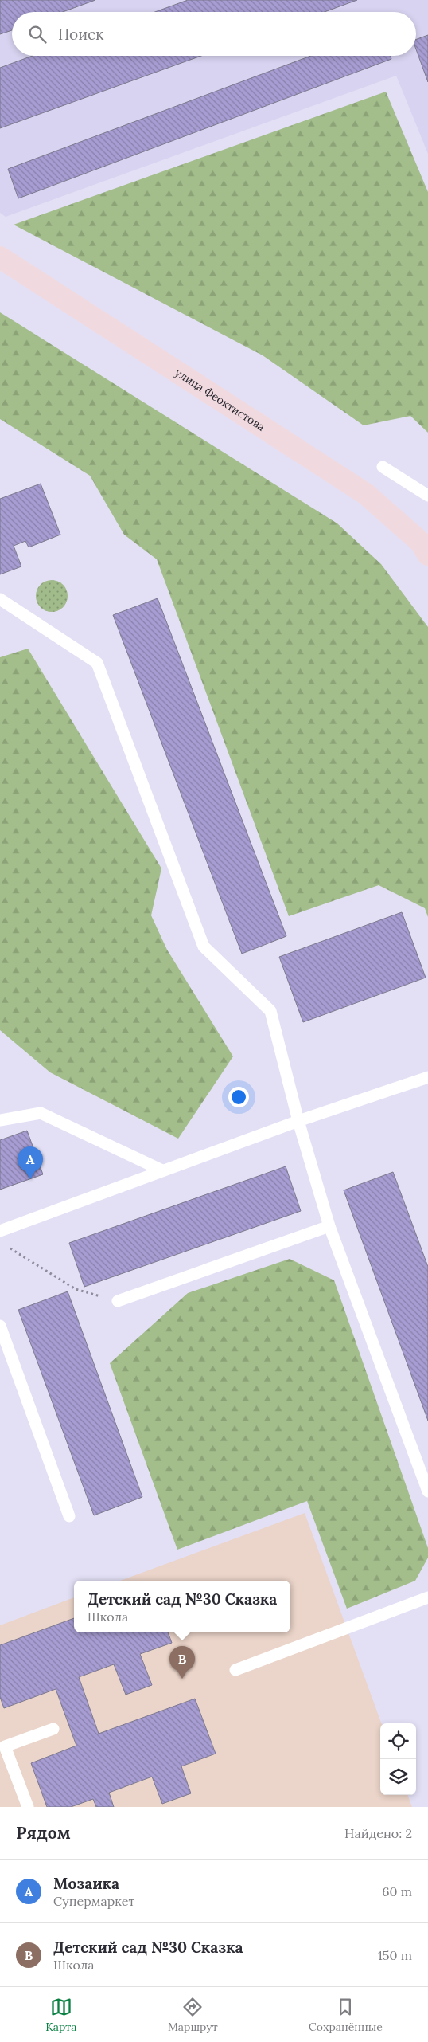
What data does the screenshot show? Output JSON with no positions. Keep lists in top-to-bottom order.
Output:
{
  "streets": {
    "street": ["улица Феоктистова"]
  },
  "page": {
    "search": "Поиск",
    "pins": ["A", "B"],
    "popup": ["Детский сад №30 Сказка", "Школа"],
    "heading": ["Рядом", "Найдено: 2"],
    "list": [
      {
        "mark": "A",
        "name": "Мозаика",
        "note": "Супермаркет",
        "value": "60 m"
      },
      {
        "mark": "B",
        "name": "Детский сад №30 Сказка",
        "note": "Школа",
        "value": "150 m"
      }
    ],
    "nav": ["Карта", "Маршрут", "Сохранённые"]
  }
}
